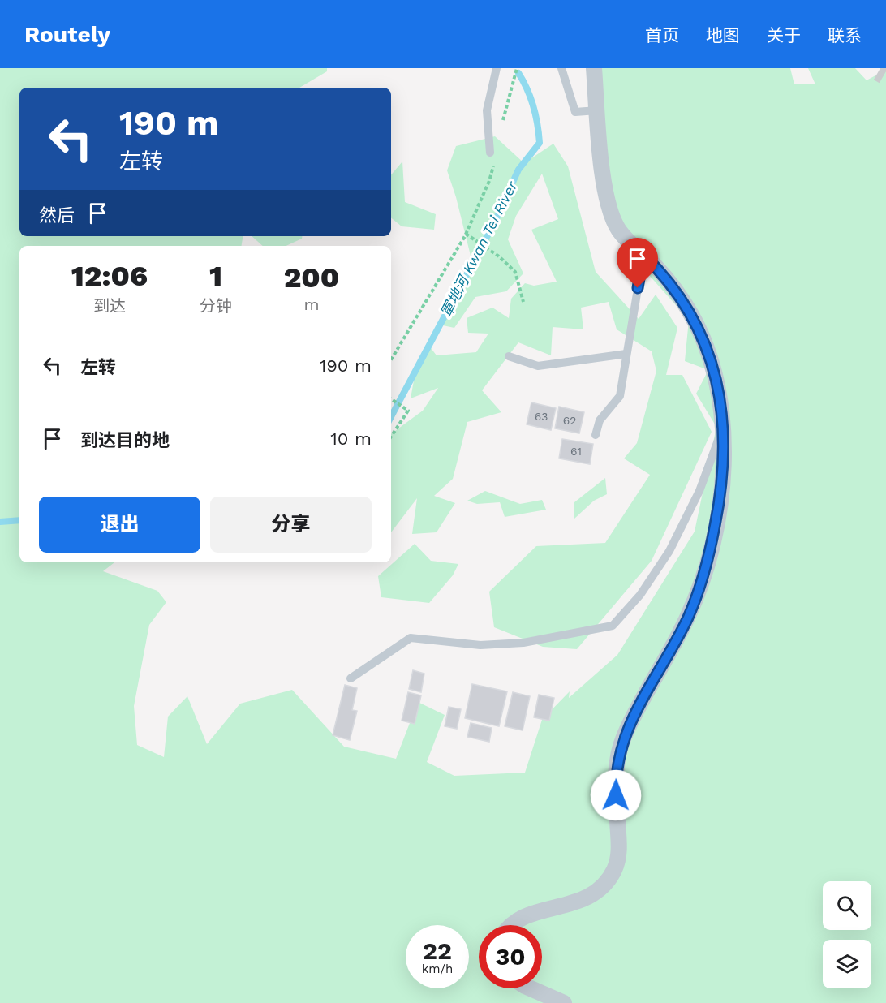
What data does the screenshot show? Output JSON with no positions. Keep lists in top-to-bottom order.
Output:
{
  "water": ["軍地河 Kwan Tei River"],
  "house_numbers": ["63", "62", "61"],
  "page": {
    "header": "Routely",
    "nav": [
      "首页",
      "地图",
      "关于",
      "联系"
    ],
    "turn": ["190 m", "左转"],
    "then": "然后",
    "eta": [
      "12:06",
      "到达",
      "1",
      "分钟",
      "200",
      "m"
    ],
    "list": [
      {
        "name": "左转",
        "value": "190 m"
      },
      {
        "name": "到达目的地",
        "value": "10 m"
      }
    ],
    "buttons": ["退出", "分享"],
    "speed": "22 km/h",
    "limit": "30"
  }
}
